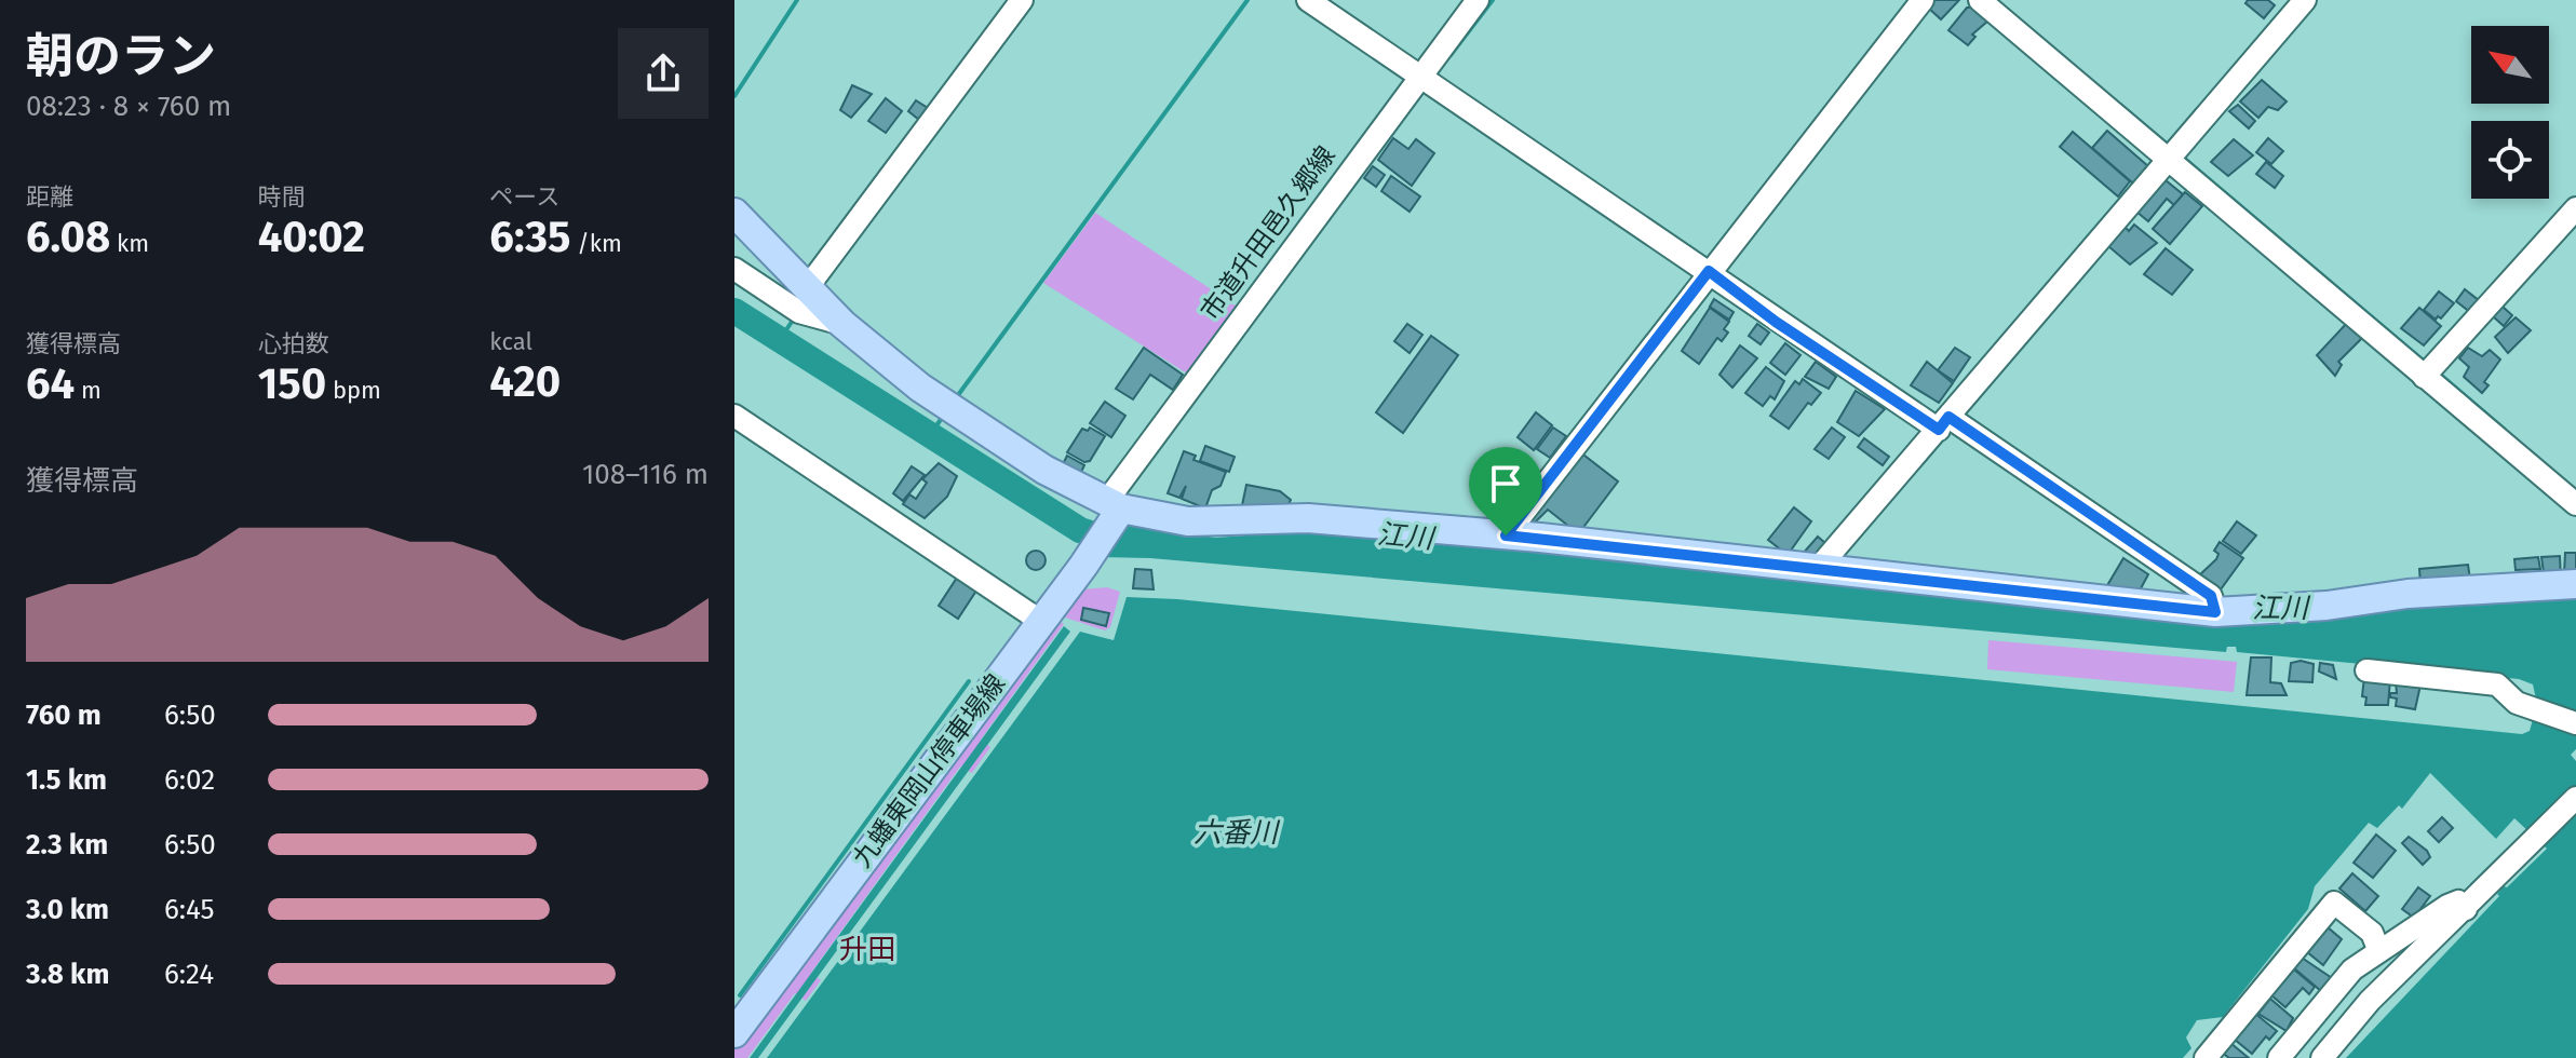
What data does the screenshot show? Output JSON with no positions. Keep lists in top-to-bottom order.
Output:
{
  "streets": {
    "main road": ["九蟠東岡山停車場線"],
    "street": ["市道升田邑久郷線"]
  },
  "crossings": [
    ["市道升田邑久郷線", "九蟠東岡山停車場線"]
  ],
  "districts": ["升田"],
  "water": ["江川", "六番川"],
  "north": "top left",
  "page": {
    "heading": ["朝のラン", "08:23 · 8 × 760 m"],
    "stats": [
      ["距離", "6.08 km"],
      ["時間", "40:02"],
      ["ペース", "6:35 /km"],
      ["獲得標高", "64 m"],
      ["心拍数", "150 bpm"],
      ["kcal", "420"]
    ],
    "chart": ["獲得標高", "108–116 m"],
    "list": [
      {
        "name": "760 m",
        "note": "6:50"
      },
      {
        "name": "1.5 km",
        "note": "6:02"
      },
      {
        "name": "2.3 km",
        "note": "6:50"
      },
      {
        "name": "3.0 km",
        "note": "6:45"
      },
      {
        "name": "3.8 km",
        "note": "6:24"
      }
    ]
  }
}
